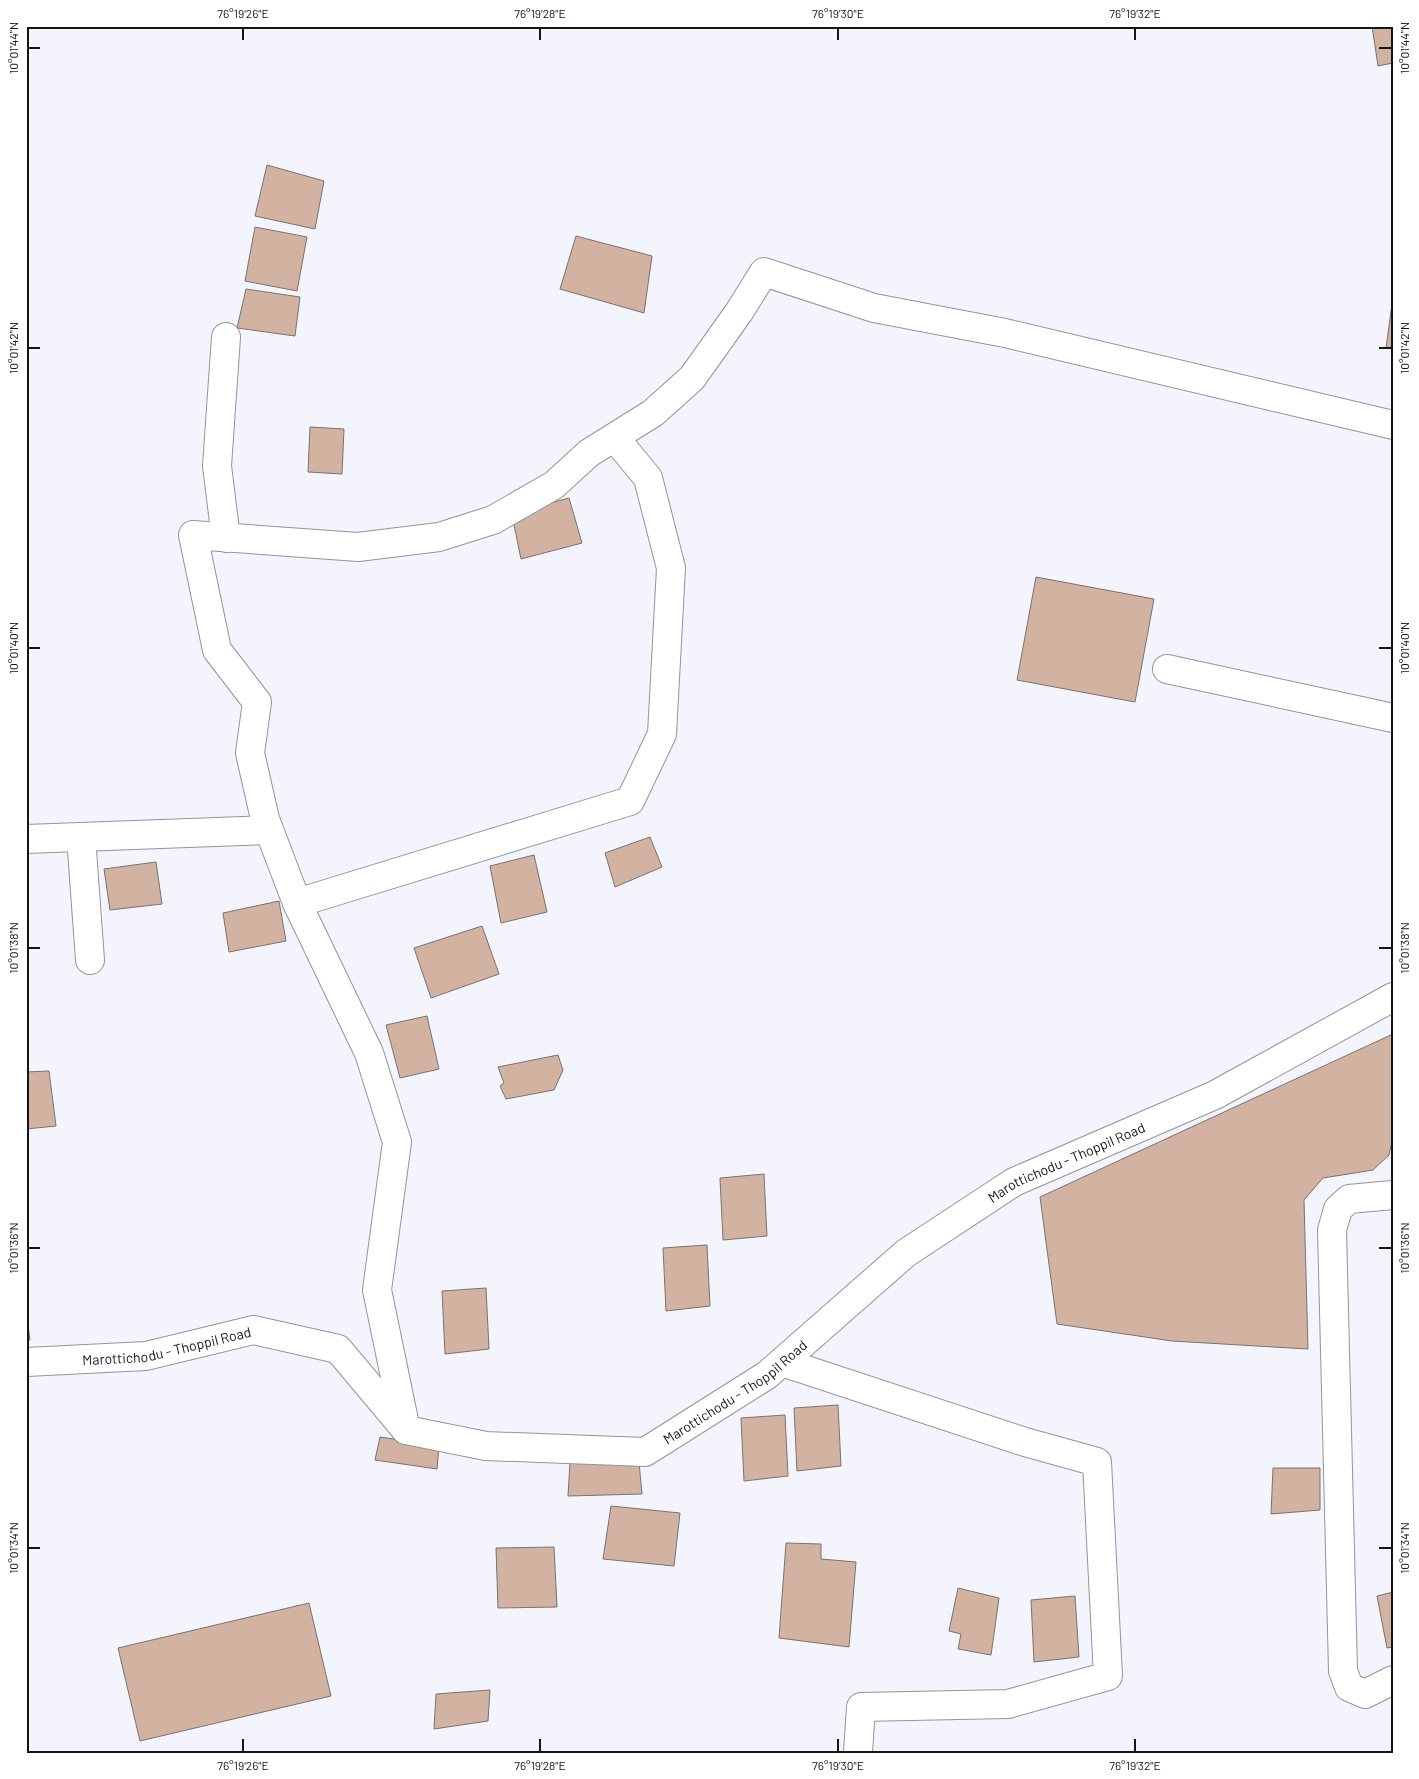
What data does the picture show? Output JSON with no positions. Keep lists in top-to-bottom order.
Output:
{
  "streets": {
    "street": ["Marottichodu - Thoppil Road"]
  },
  "coordinates": [
    "76°19'26\"E",
    "76°19'28\"E",
    "76°19'30\"E",
    "76°19'32\"E",
    "10°01'44\"N",
    "10°01'42\"N",
    "10°01'40\"N",
    "10°01'38\"N",
    "10°01'36\"N",
    "10°01'34\"N"
  ]
}
